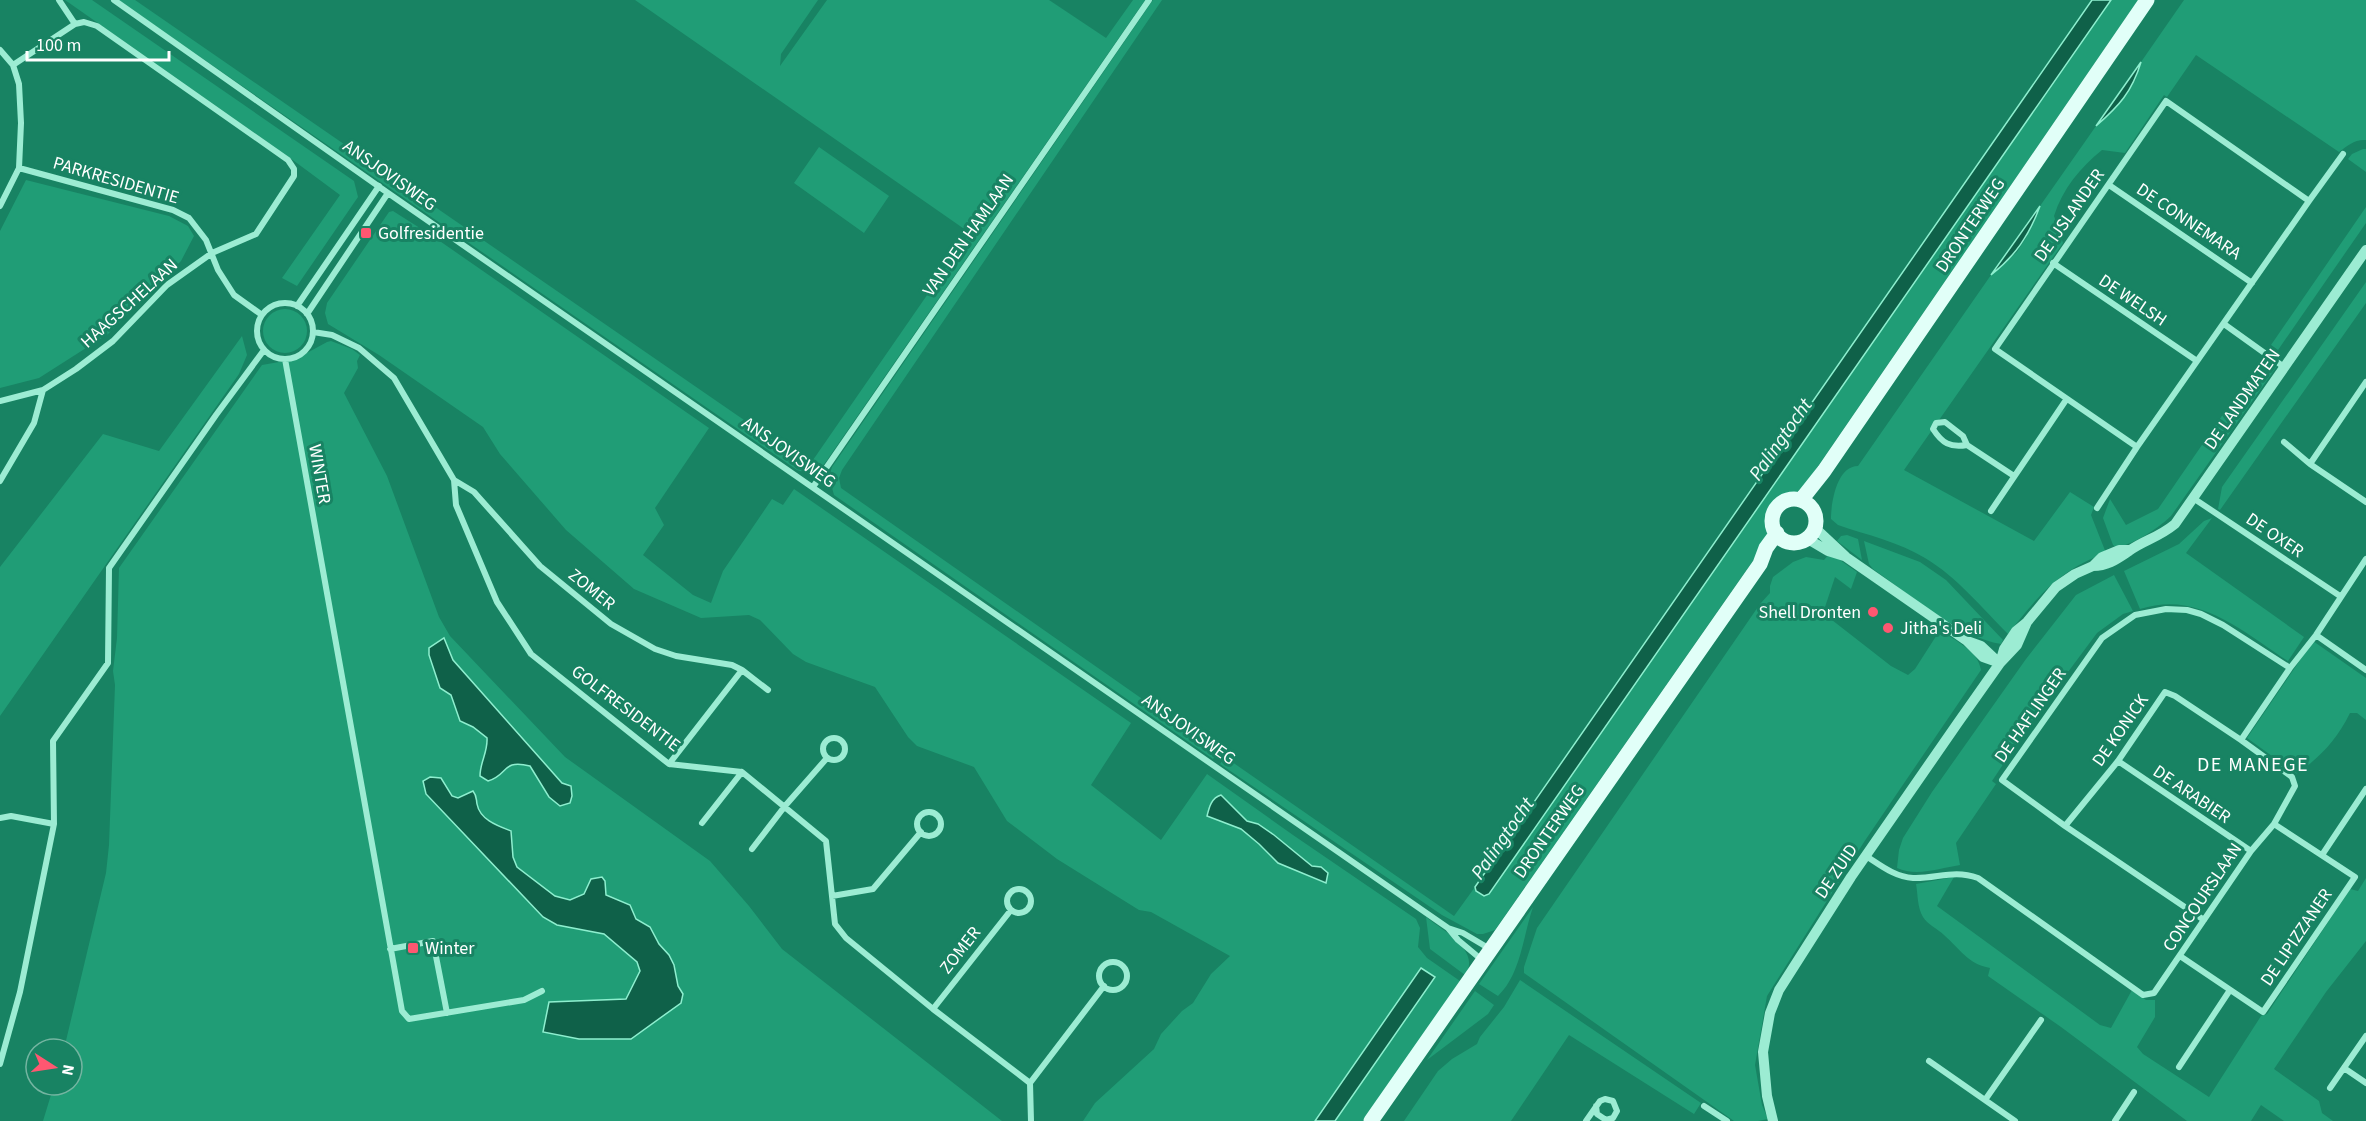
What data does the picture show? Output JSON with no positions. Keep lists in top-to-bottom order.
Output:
{
  "streets": {
    "main road": ["DRONTERWEG"],
    "street": [
      "ANSJOVISWEG",
      "PARKRESIDENTIE",
      "DE IJSLANDER",
      "DE CONNEMARA",
      "VAN DEN HAMLAAN",
      "DE WELSH",
      "HAAGSCHELAAN",
      "DE LANDMATEN",
      "WINTER",
      "DE OXER",
      "ZOMER",
      "GOLFRESIDENTIE",
      "DE HAFLINGER",
      "DE KONICK",
      "DE ARABIER",
      "DE ZUID",
      "CONCOURSLAAN",
      "DE LIPIZZANER"
    ]
  },
  "crossings": [
    ["ANSJOVISWEG", "DRONTERWEG"],
    ["ANSJOVISWEG", "VAN DEN HAMLAAN"],
    ["PARKRESIDENTIE", "HAAGSCHELAAN"],
    ["PARKRESIDENTIE", "WINTER"],
    ["PARKRESIDENTIE", "GOLFRESIDENTIE"],
    ["DE IJSLANDER", "DE CONNEMARA"],
    ["DE IJSLANDER", "DE WELSH"],
    ["DE LANDMATEN", "DE OXER"],
    ["DE LANDMATEN", "DE ZUID"],
    ["WINTER", "GOLFRESIDENTIE"],
    ["ZOMER", "GOLFRESIDENTIE"],
    ["DE HAFLINGER", "DE KONICK"],
    ["DE HAFLINGER", "CONCOURSLAAN"],
    ["DE KONICK", "DE ARABIER"],
    ["DE KONICK", "CONCOURSLAAN"],
    ["DE ARABIER", "CONCOURSLAAN"],
    ["DE ZUID", "CONCOURSLAAN"],
    ["CONCOURSLAAN", "DE LIPIZZANER"]
  ],
  "districts": ["DE MANEGE"],
  "water": ["Palingtocht"],
  "places": {
    "transit": ["Golfresidentie", "Winter"],
    "other": ["Shell Dronten", "Jitha's Deli"]
  },
  "scale_bar": "100 m",
  "north": "right"
}
